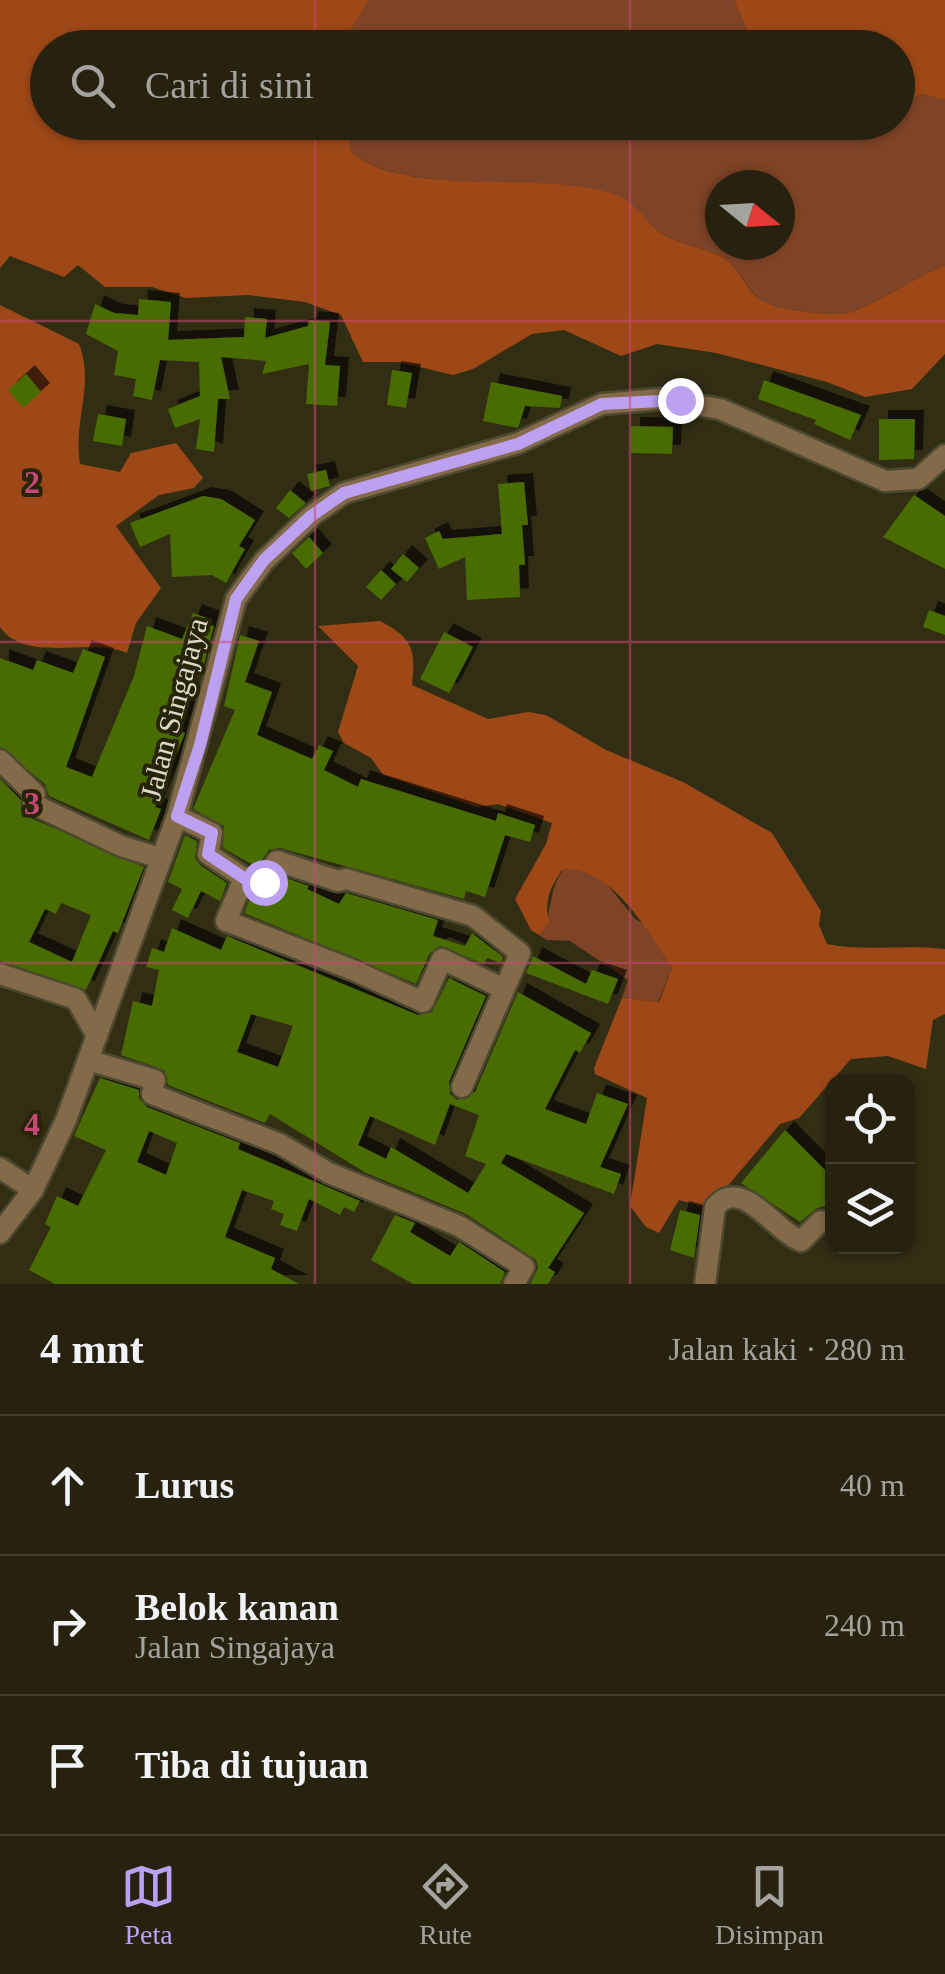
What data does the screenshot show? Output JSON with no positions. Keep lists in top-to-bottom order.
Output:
{
  "streets": {
    "street": ["Jalan Singajaya"]
  },
  "north": "right",
  "page": {
    "search": "Cari di sini",
    "heading": ["4 mnt", "Jalan kaki · 280 m"],
    "list": [
      ["Lurus", "40 m"],
      ["Belok kanan", "Jalan Singajaya", "240 m"],
      "Tiba di tujuan"
    ],
    "nav": ["Peta", "Rute", "Disimpan"]
  },
  "grid": {
    "rows": ["2", "3", "4"]
  }
}
